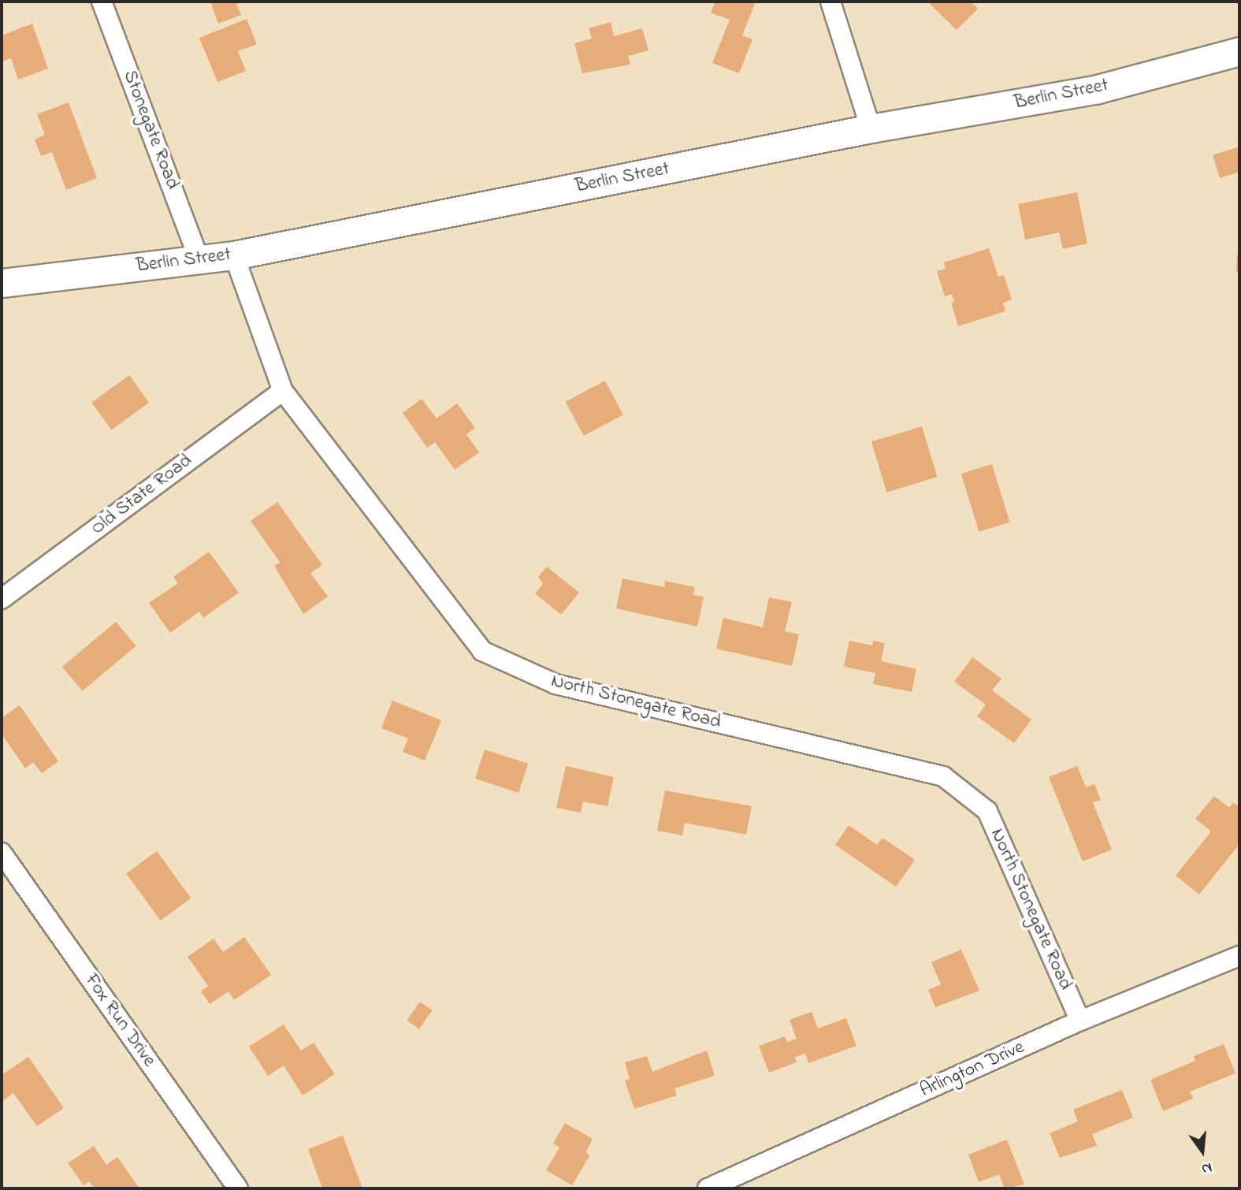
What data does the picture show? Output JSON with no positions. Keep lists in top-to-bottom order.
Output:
{
  "streets": {
    "main road": ["Berlin Street"],
    "street": [
      "Stonegate Road",
      "Old State Road",
      "North Stonegate Road",
      "Fox Run Drive",
      "Arlington Drive"
    ]
  },
  "crossings": [
    ["Berlin Street", "Stonegate Road"],
    ["Berlin Street", "North Stonegate Road"],
    ["Old State Road", "North Stonegate Road"],
    ["North Stonegate Road", "Arlington Drive"]
  ],
  "north": "bottom"
}
